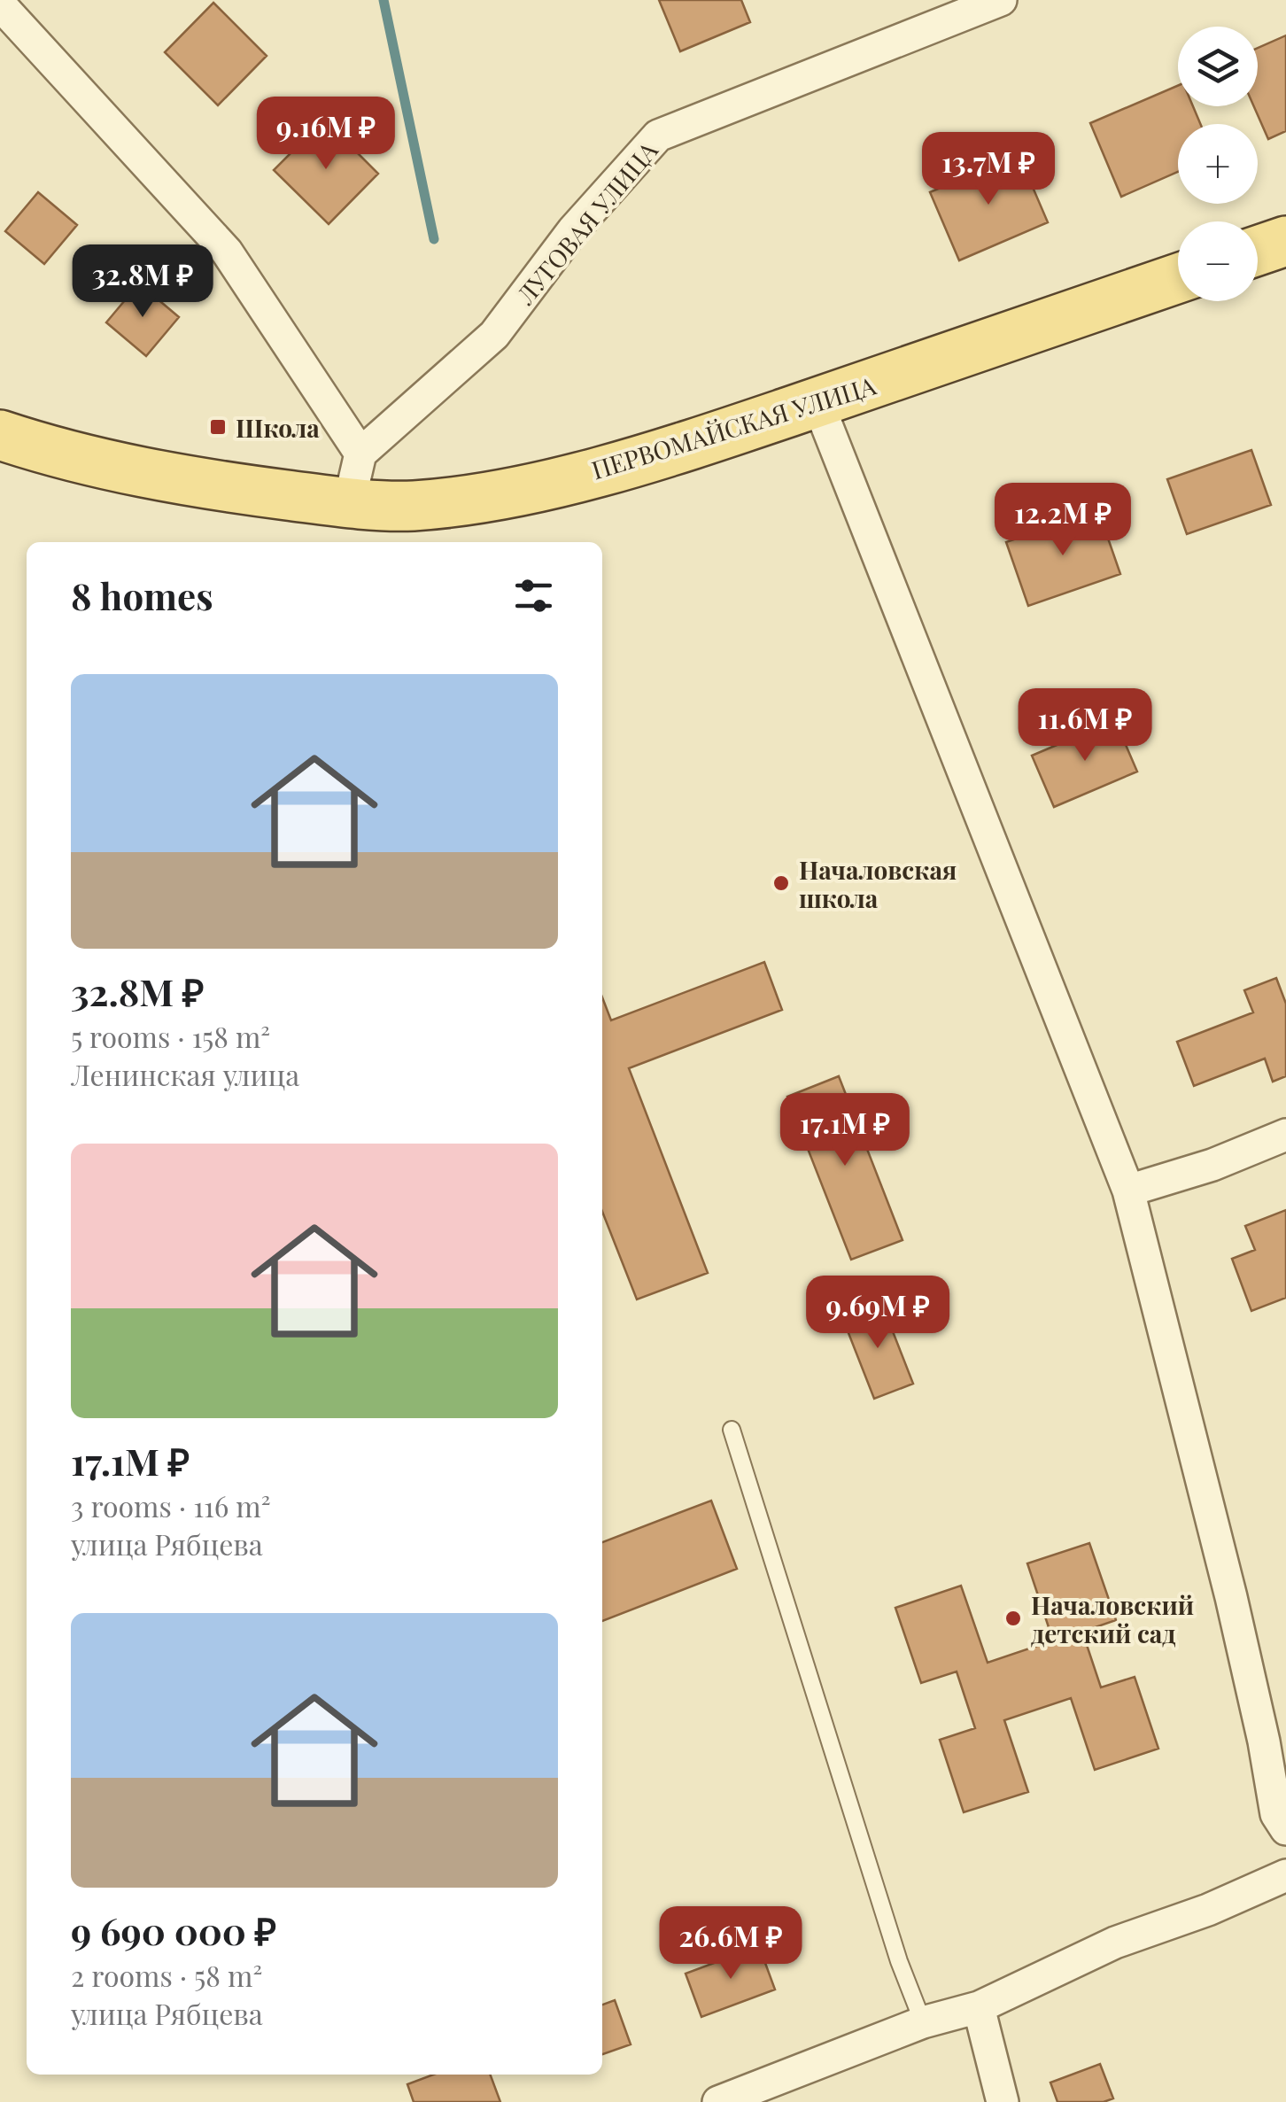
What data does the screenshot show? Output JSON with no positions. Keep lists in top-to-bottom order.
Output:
{
  "streets": {
    "main road": ["ПЕРВОМАЙСКАЯ УЛИЦА"],
    "street": ["ЛУГОВАЯ УЛИЦА"]
  },
  "places": {
    "transit": ["Школа"],
    "other": ["Началовская школа", "Началовский детский сад"]
  },
  "page": {
    "map_buttons": ["+", "−"],
    "price": [
      "9.16M ₽",
      "13.7M ₽",
      "32.8M ₽",
      "12.2M ₽",
      "11.6M ₽",
      "17.1M ₽",
      "9.69M ₽",
      "26.6M ₽"
    ],
    "heading": "8 homes",
    "list": [
      {
        "name": "32.8M ₽",
        "note": "5 rooms · 158 m² · Ленинская улица"
      },
      {
        "name": "17.1M ₽",
        "note": "3 rooms · 116 m² · улица Рябцева"
      },
      {
        "name": "9 690 000 ₽",
        "note": "2 rooms · 58 m² · улица Рябцева"
      }
    ]
  }
}
